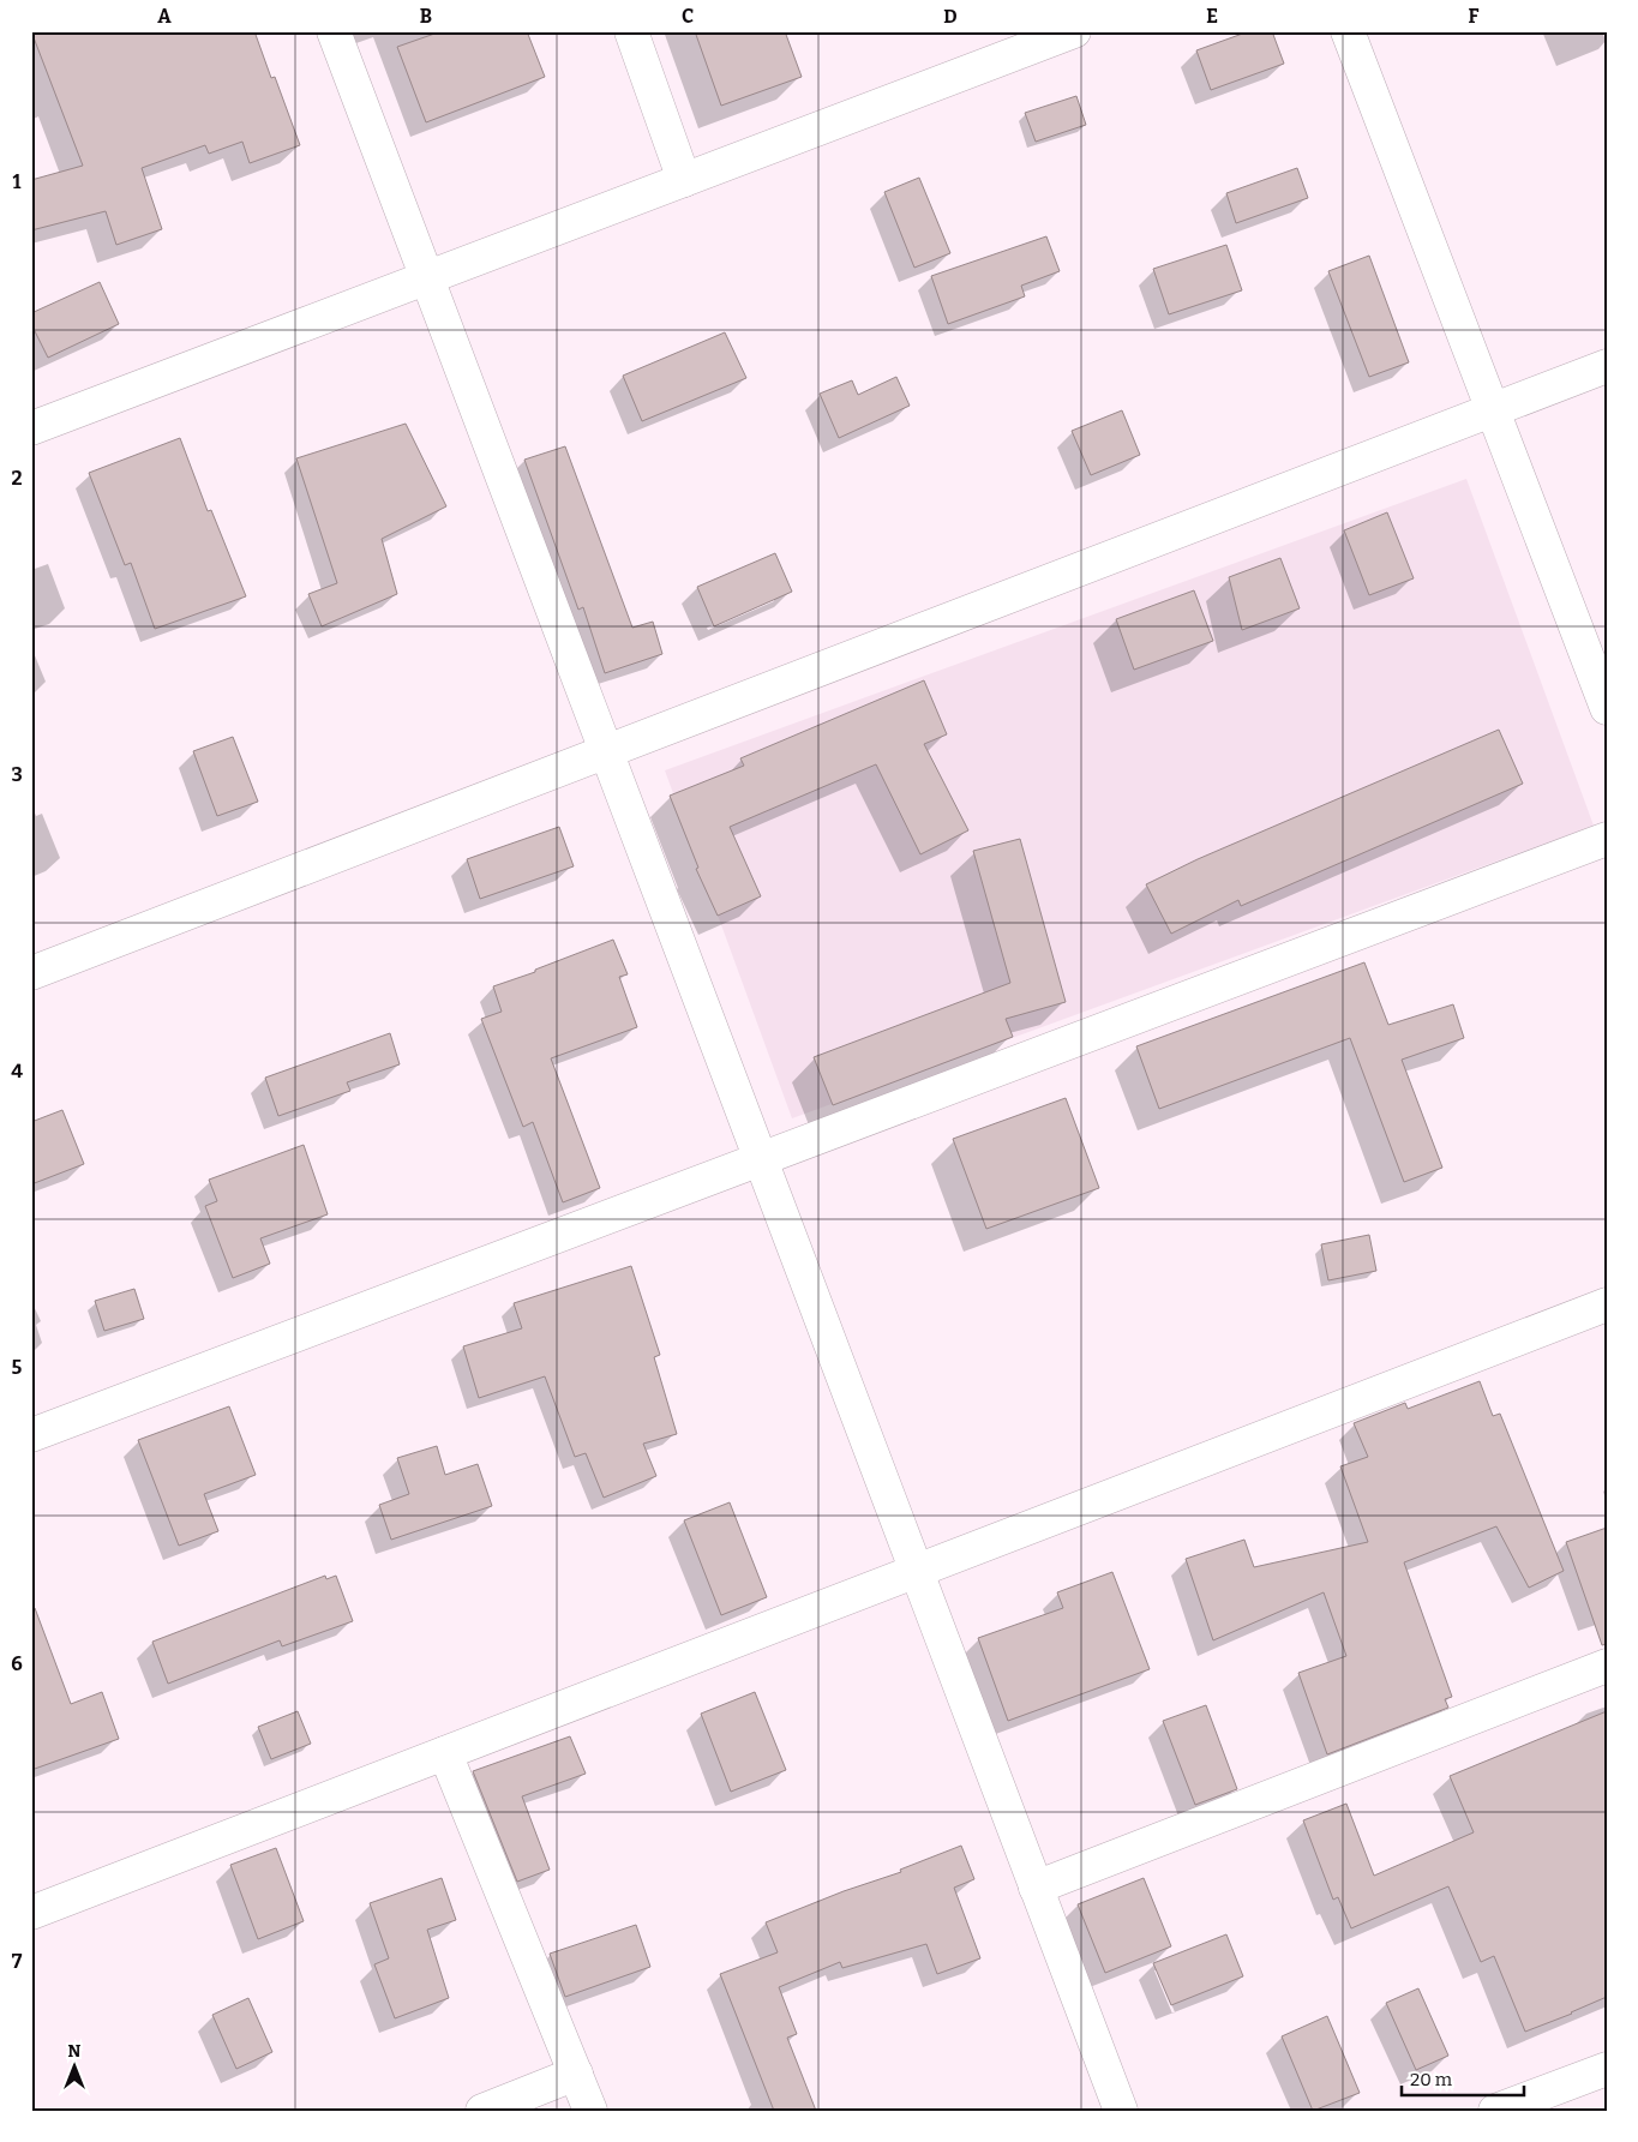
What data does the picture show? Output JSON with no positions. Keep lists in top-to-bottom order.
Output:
{
  "scale_bar": "20 m",
  "north": "top",
  "grid": {
    "columns": [
      "A",
      "B",
      "C",
      "D",
      "E",
      "F"
    ],
    "rows": [
      "1",
      "2",
      "3",
      "4",
      "5",
      "6",
      "7"
    ]
  }
}
